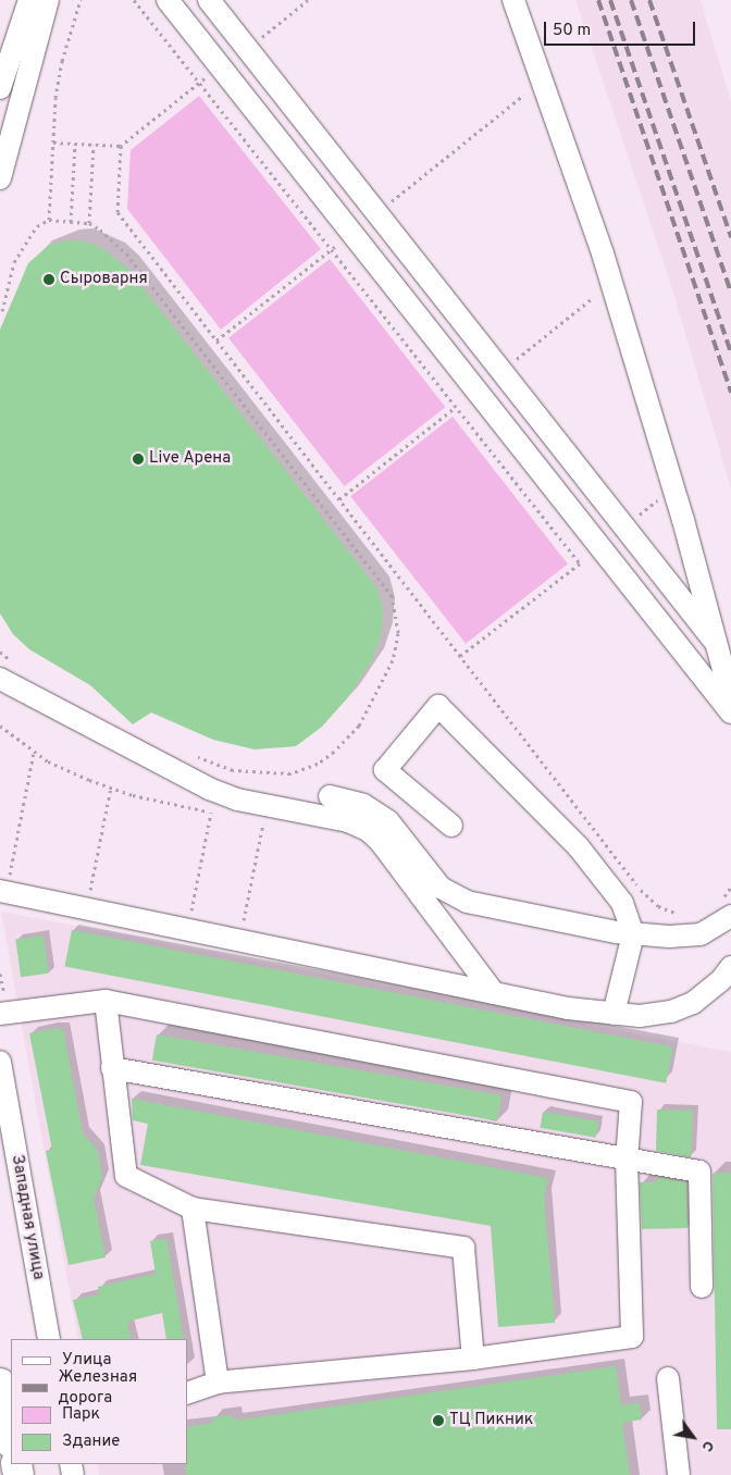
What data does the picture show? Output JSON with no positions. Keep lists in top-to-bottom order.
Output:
{
  "streets": {
    "street": ["Западная улица"]
  },
  "places": ["Сыроварня", "Live Арена", "ТЦ Пикник"],
  "legend": [
    "Улица",
    "Железная дорога",
    "Парк",
    "Здание"
  ],
  "scale_bar": "50 m",
  "north": "bottom right"
}
